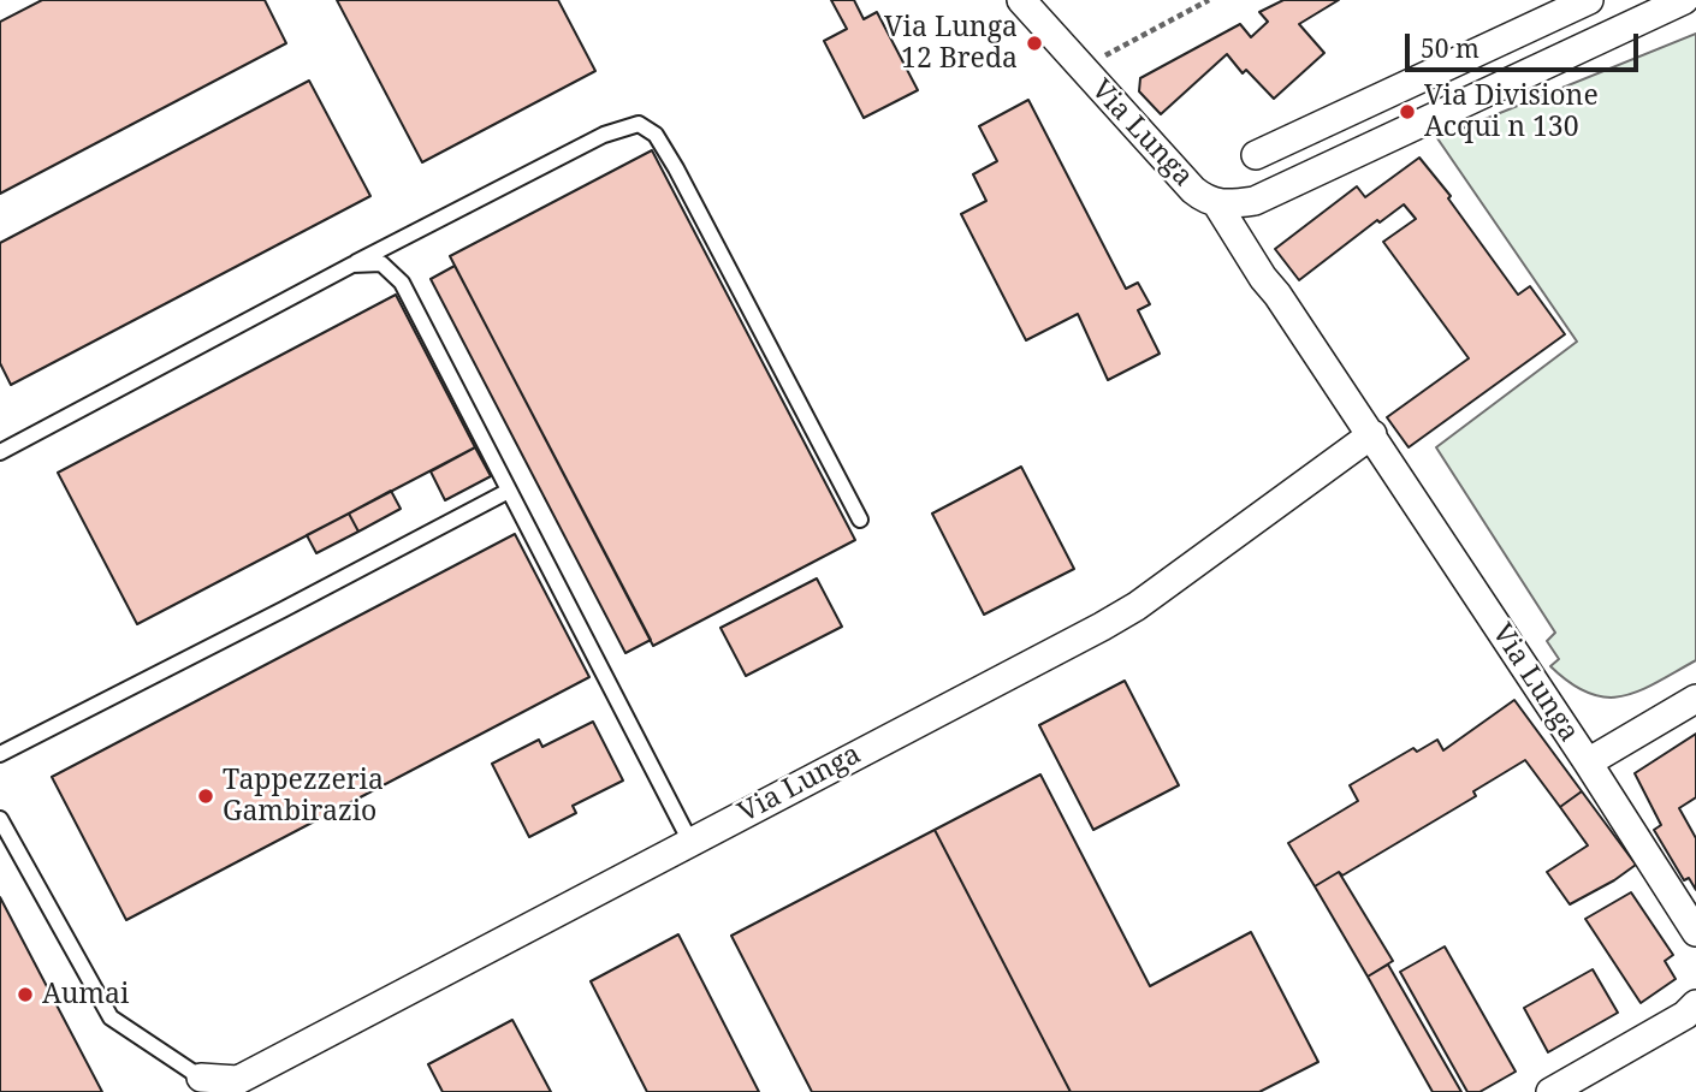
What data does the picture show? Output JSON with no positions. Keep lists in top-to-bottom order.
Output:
{
  "streets": {
    "street": ["Via Lunga"]
  },
  "places": [
    "Via Lunga 12 Breda",
    "Via Divisione Acqui n 130",
    "Tappezzeria Gambirazio",
    "Aumai"
  ],
  "scale_bar": "50 m"
}
